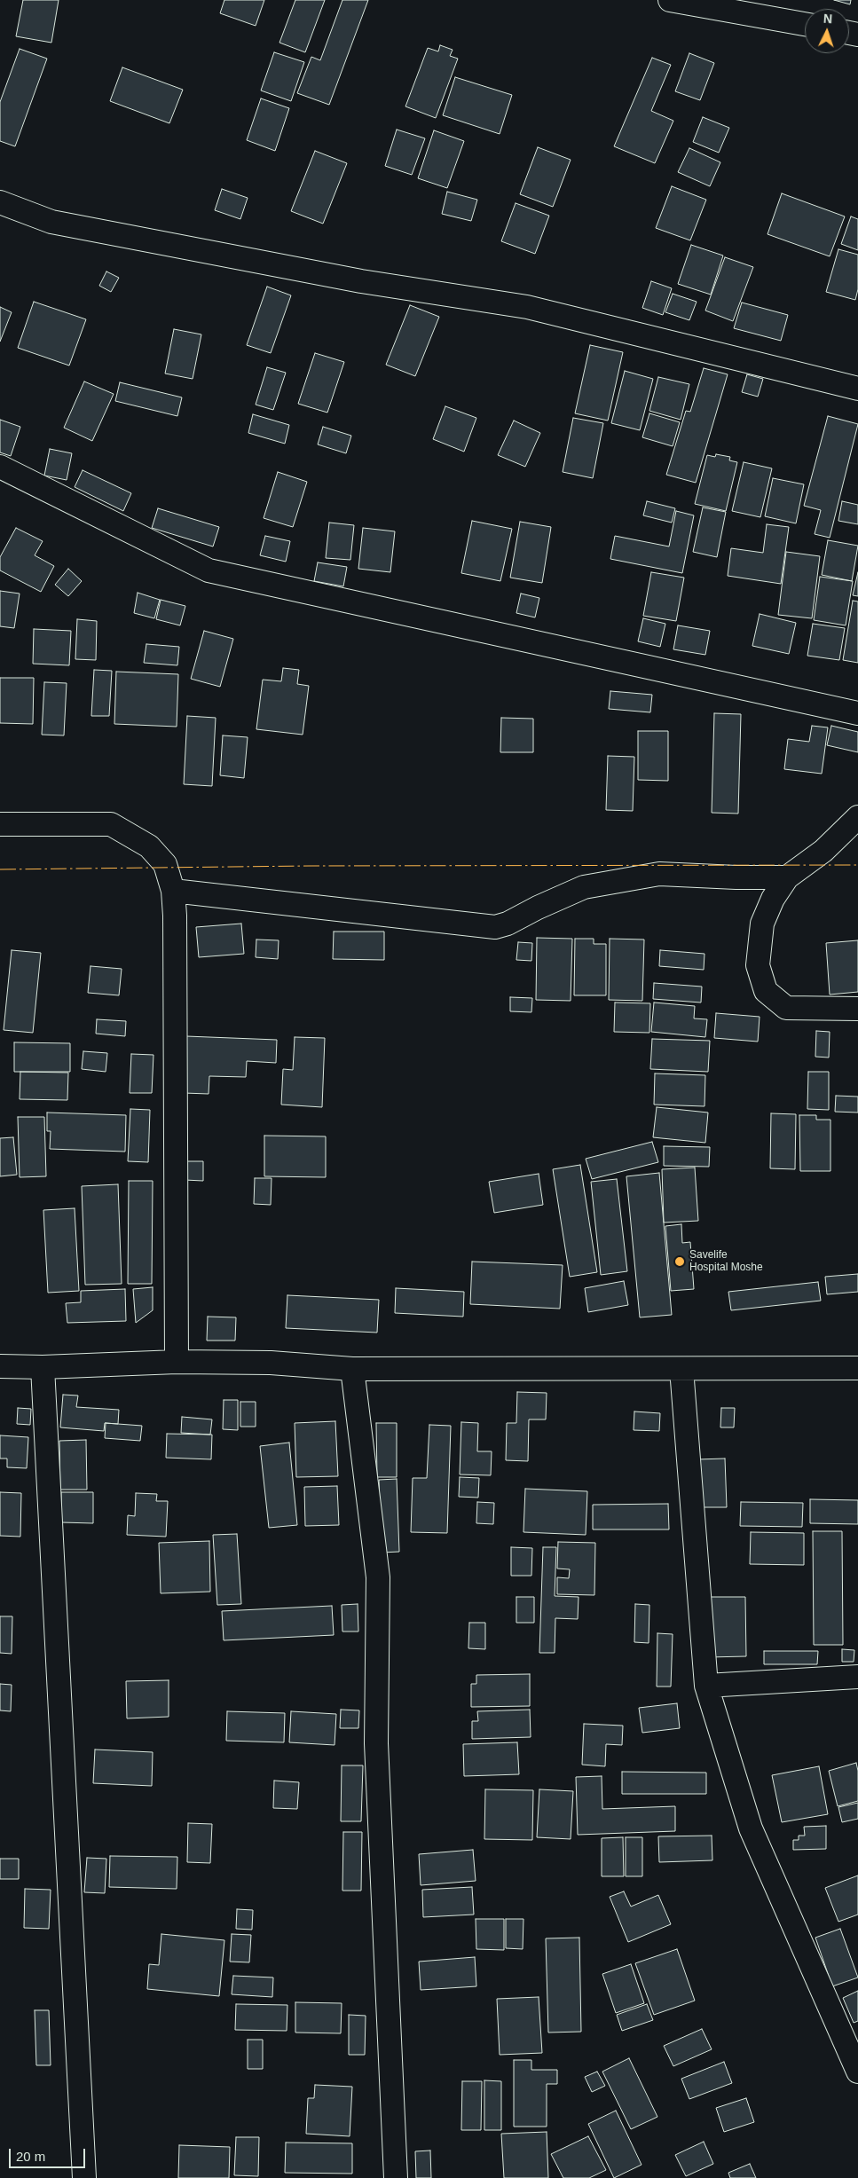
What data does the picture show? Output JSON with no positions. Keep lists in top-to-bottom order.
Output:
{
  "places": ["Savelife Hospital Moshe"],
  "scale_bar": "20 m",
  "north": "top"
}
